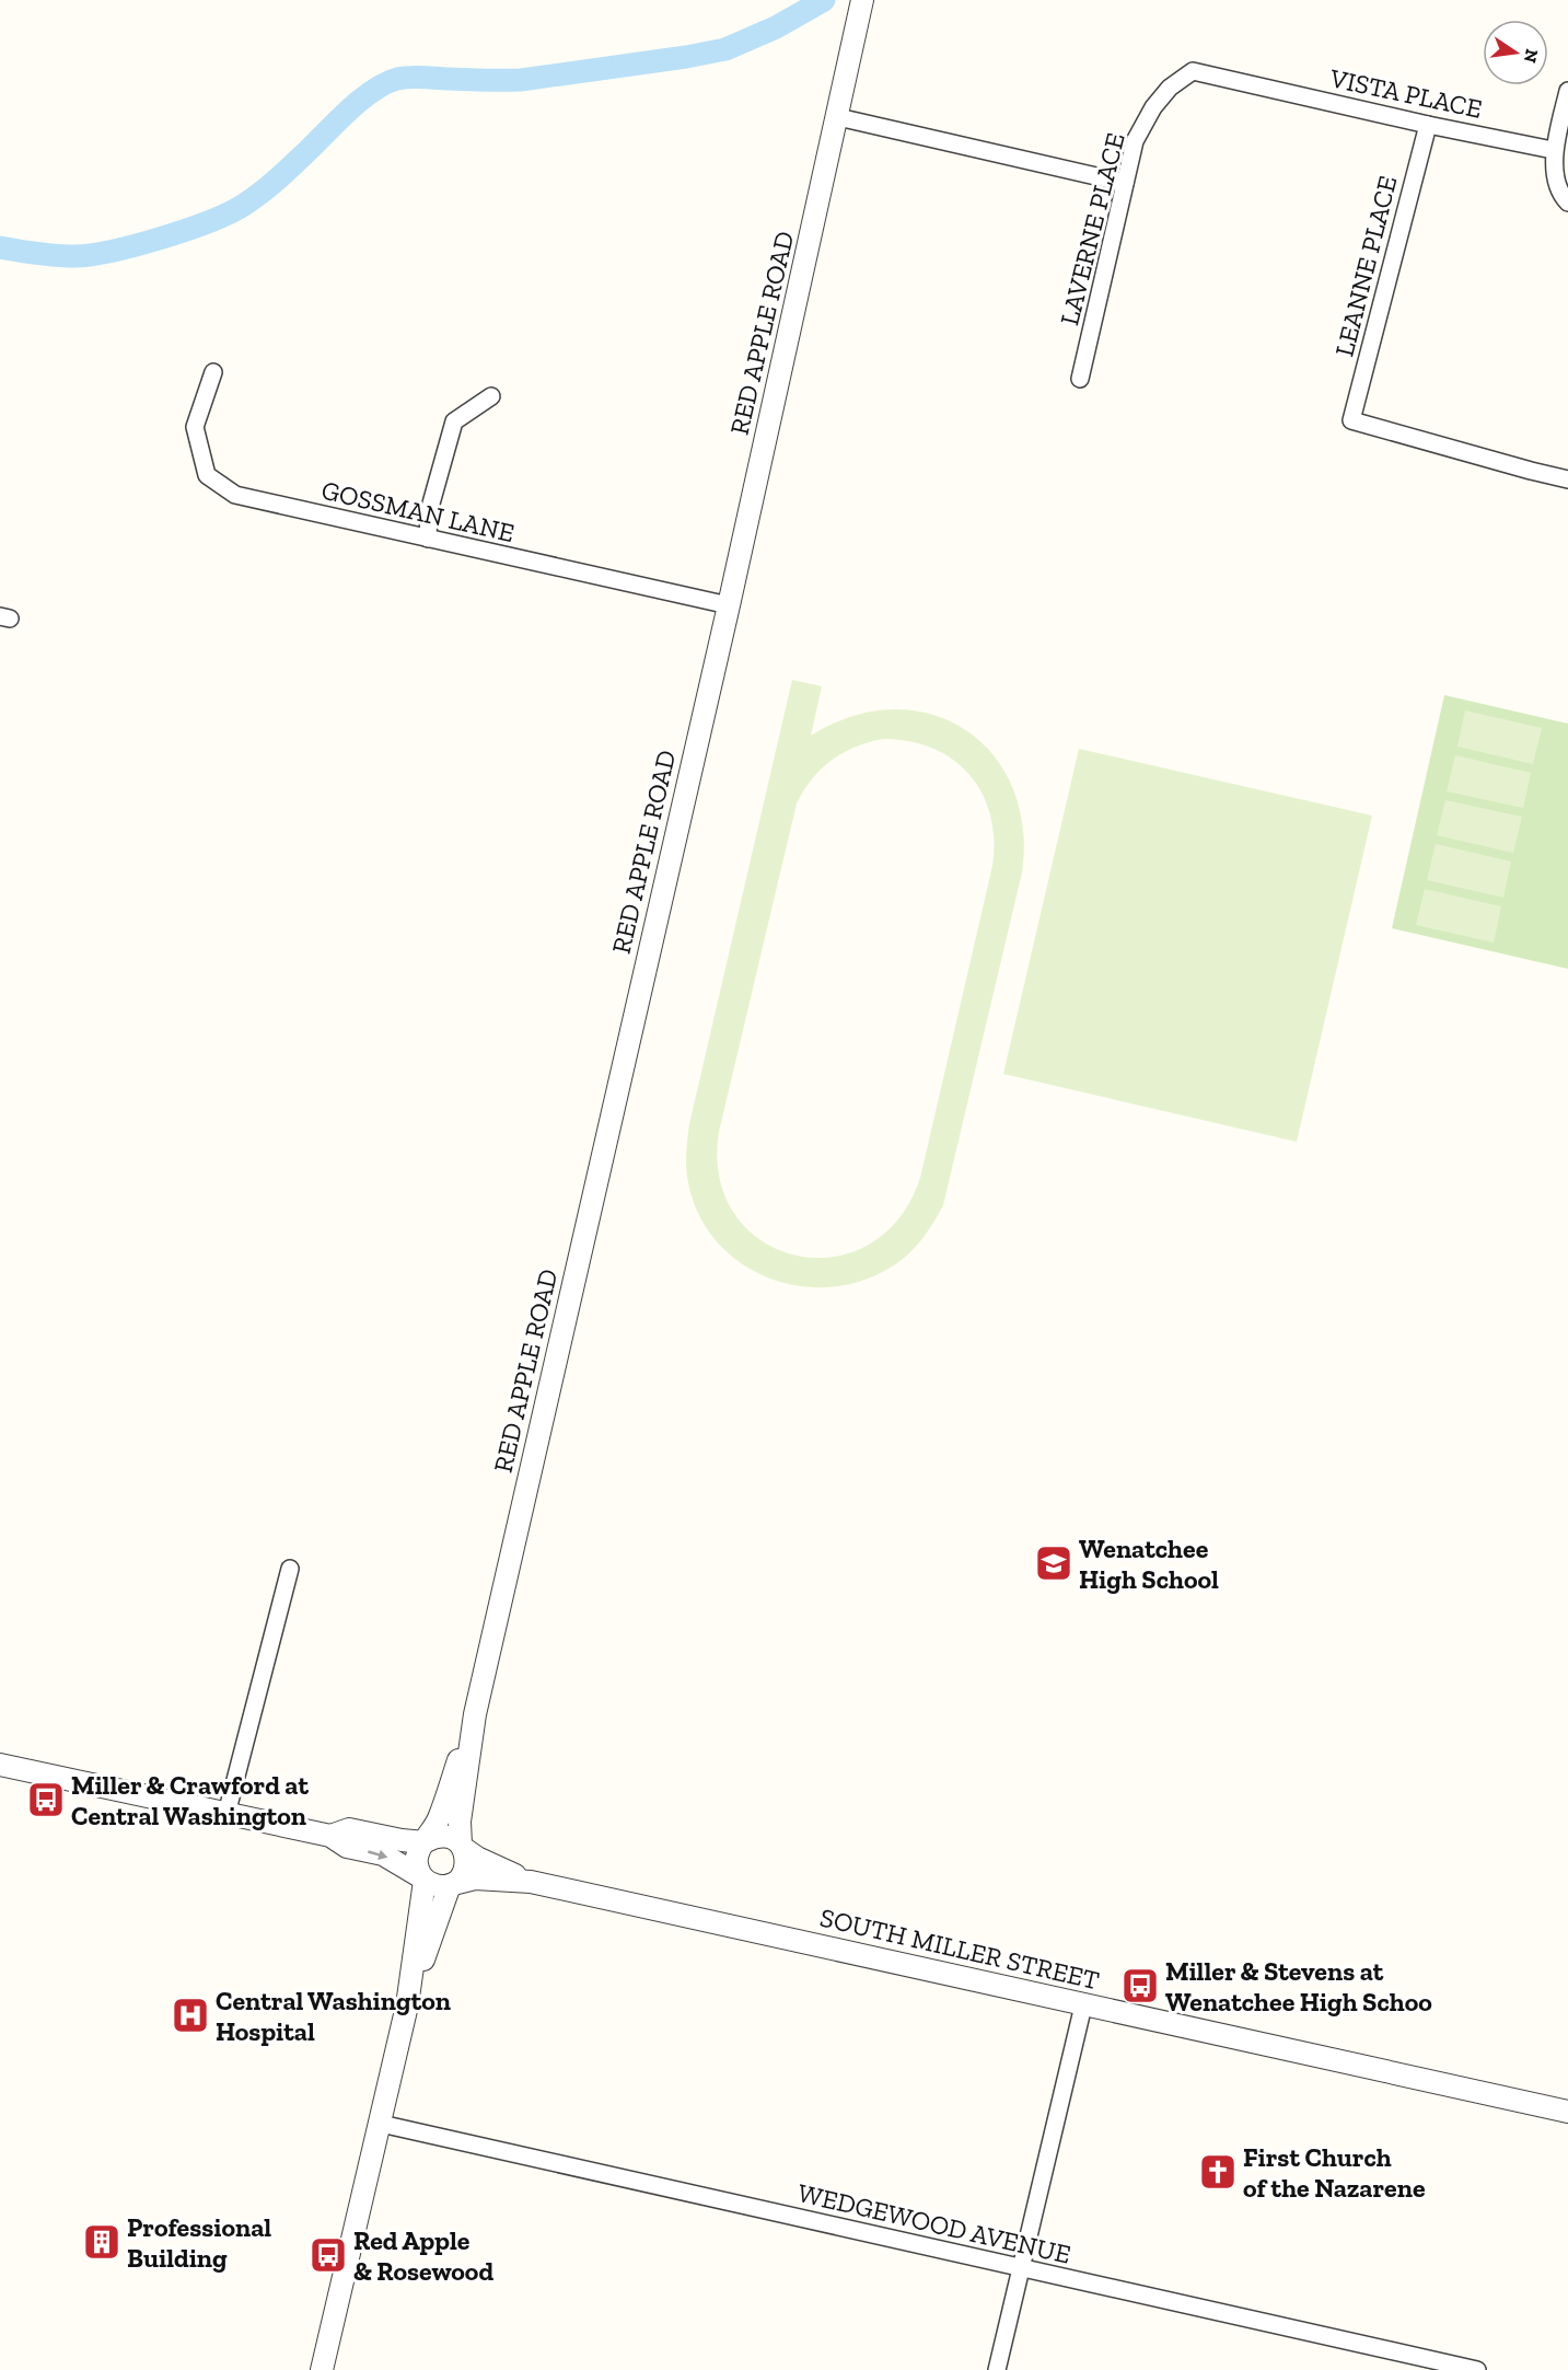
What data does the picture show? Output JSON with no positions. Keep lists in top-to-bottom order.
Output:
{
  "streets": {
    "street": [
      "VISTA PLACE",
      "LAVERNE PLACE",
      "LEANNE PLACE",
      "RED APPLE ROAD",
      "GOSSMAN LANE",
      "SOUTH MILLER STREET",
      "WEDGEWOOD AVENUE"
    ]
  },
  "crossings": [
    ["VISTA PLACE", "LAVERNE PLACE"],
    ["VISTA PLACE", "LEANNE PLACE"],
    ["RED APPLE ROAD", "GOSSMAN LANE"],
    ["RED APPLE ROAD", "SOUTH MILLER STREET"]
  ],
  "places": {
    "school or university": ["Wenatchee High School"],
    "bus stop": ["Miller & Crawford at Central Washington", "Miller & Stevens at Wenatchee High Schoo", "Red Apple & Rosewood"],
    "hospital": ["Central Washington Hospital"],
    "church": ["First Church of the Nazarene"],
    "building": ["Professional Building"]
  },
  "north": "right"
}
